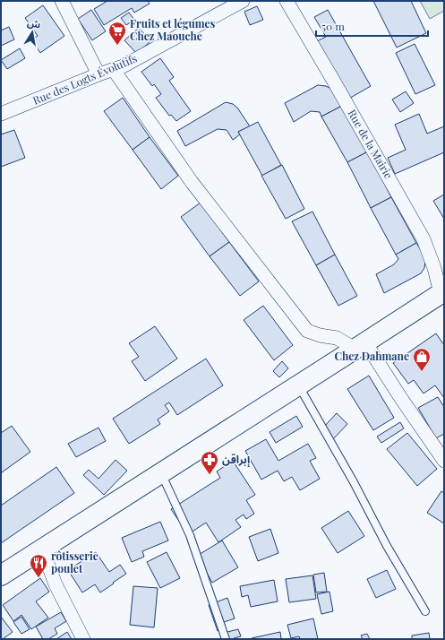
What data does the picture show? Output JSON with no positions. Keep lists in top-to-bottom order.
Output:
{
  "streets": {
    "street": ["Rue des Logts Évolutifs", "Rue de la Mairie"]
  },
  "places": {
    "supermarket": ["Fruits et légumes Chez Maouche"],
    "shop": ["Chez Dahmane"],
    "pharmacy": ["إبراقن"],
    "restaurant": ["rôtisserie poulet"]
  },
  "scale_bar": "50 m",
  "north": "top"
}
